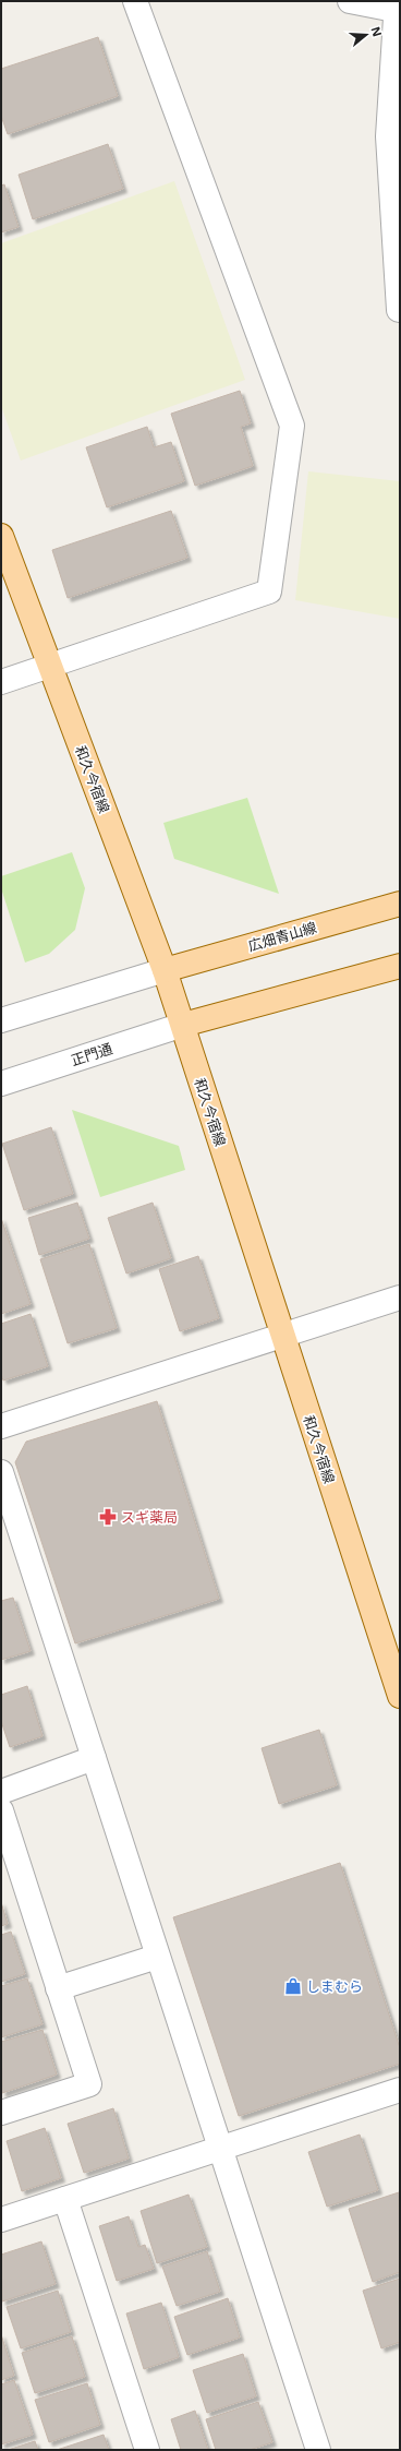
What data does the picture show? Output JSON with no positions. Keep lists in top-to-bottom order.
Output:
{
  "streets": {
    "main road": ["和久今宿線", "広畑青山線"],
    "street": ["正門通"]
  },
  "crossings": [
    ["和久今宿線", "広畑青山線"],
    ["和久今宿線", "正門通"]
  ],
  "places": {
    "pharmacy": ["スギ薬局"],
    "shop": ["しまむら"]
  },
  "north": "right"
}
